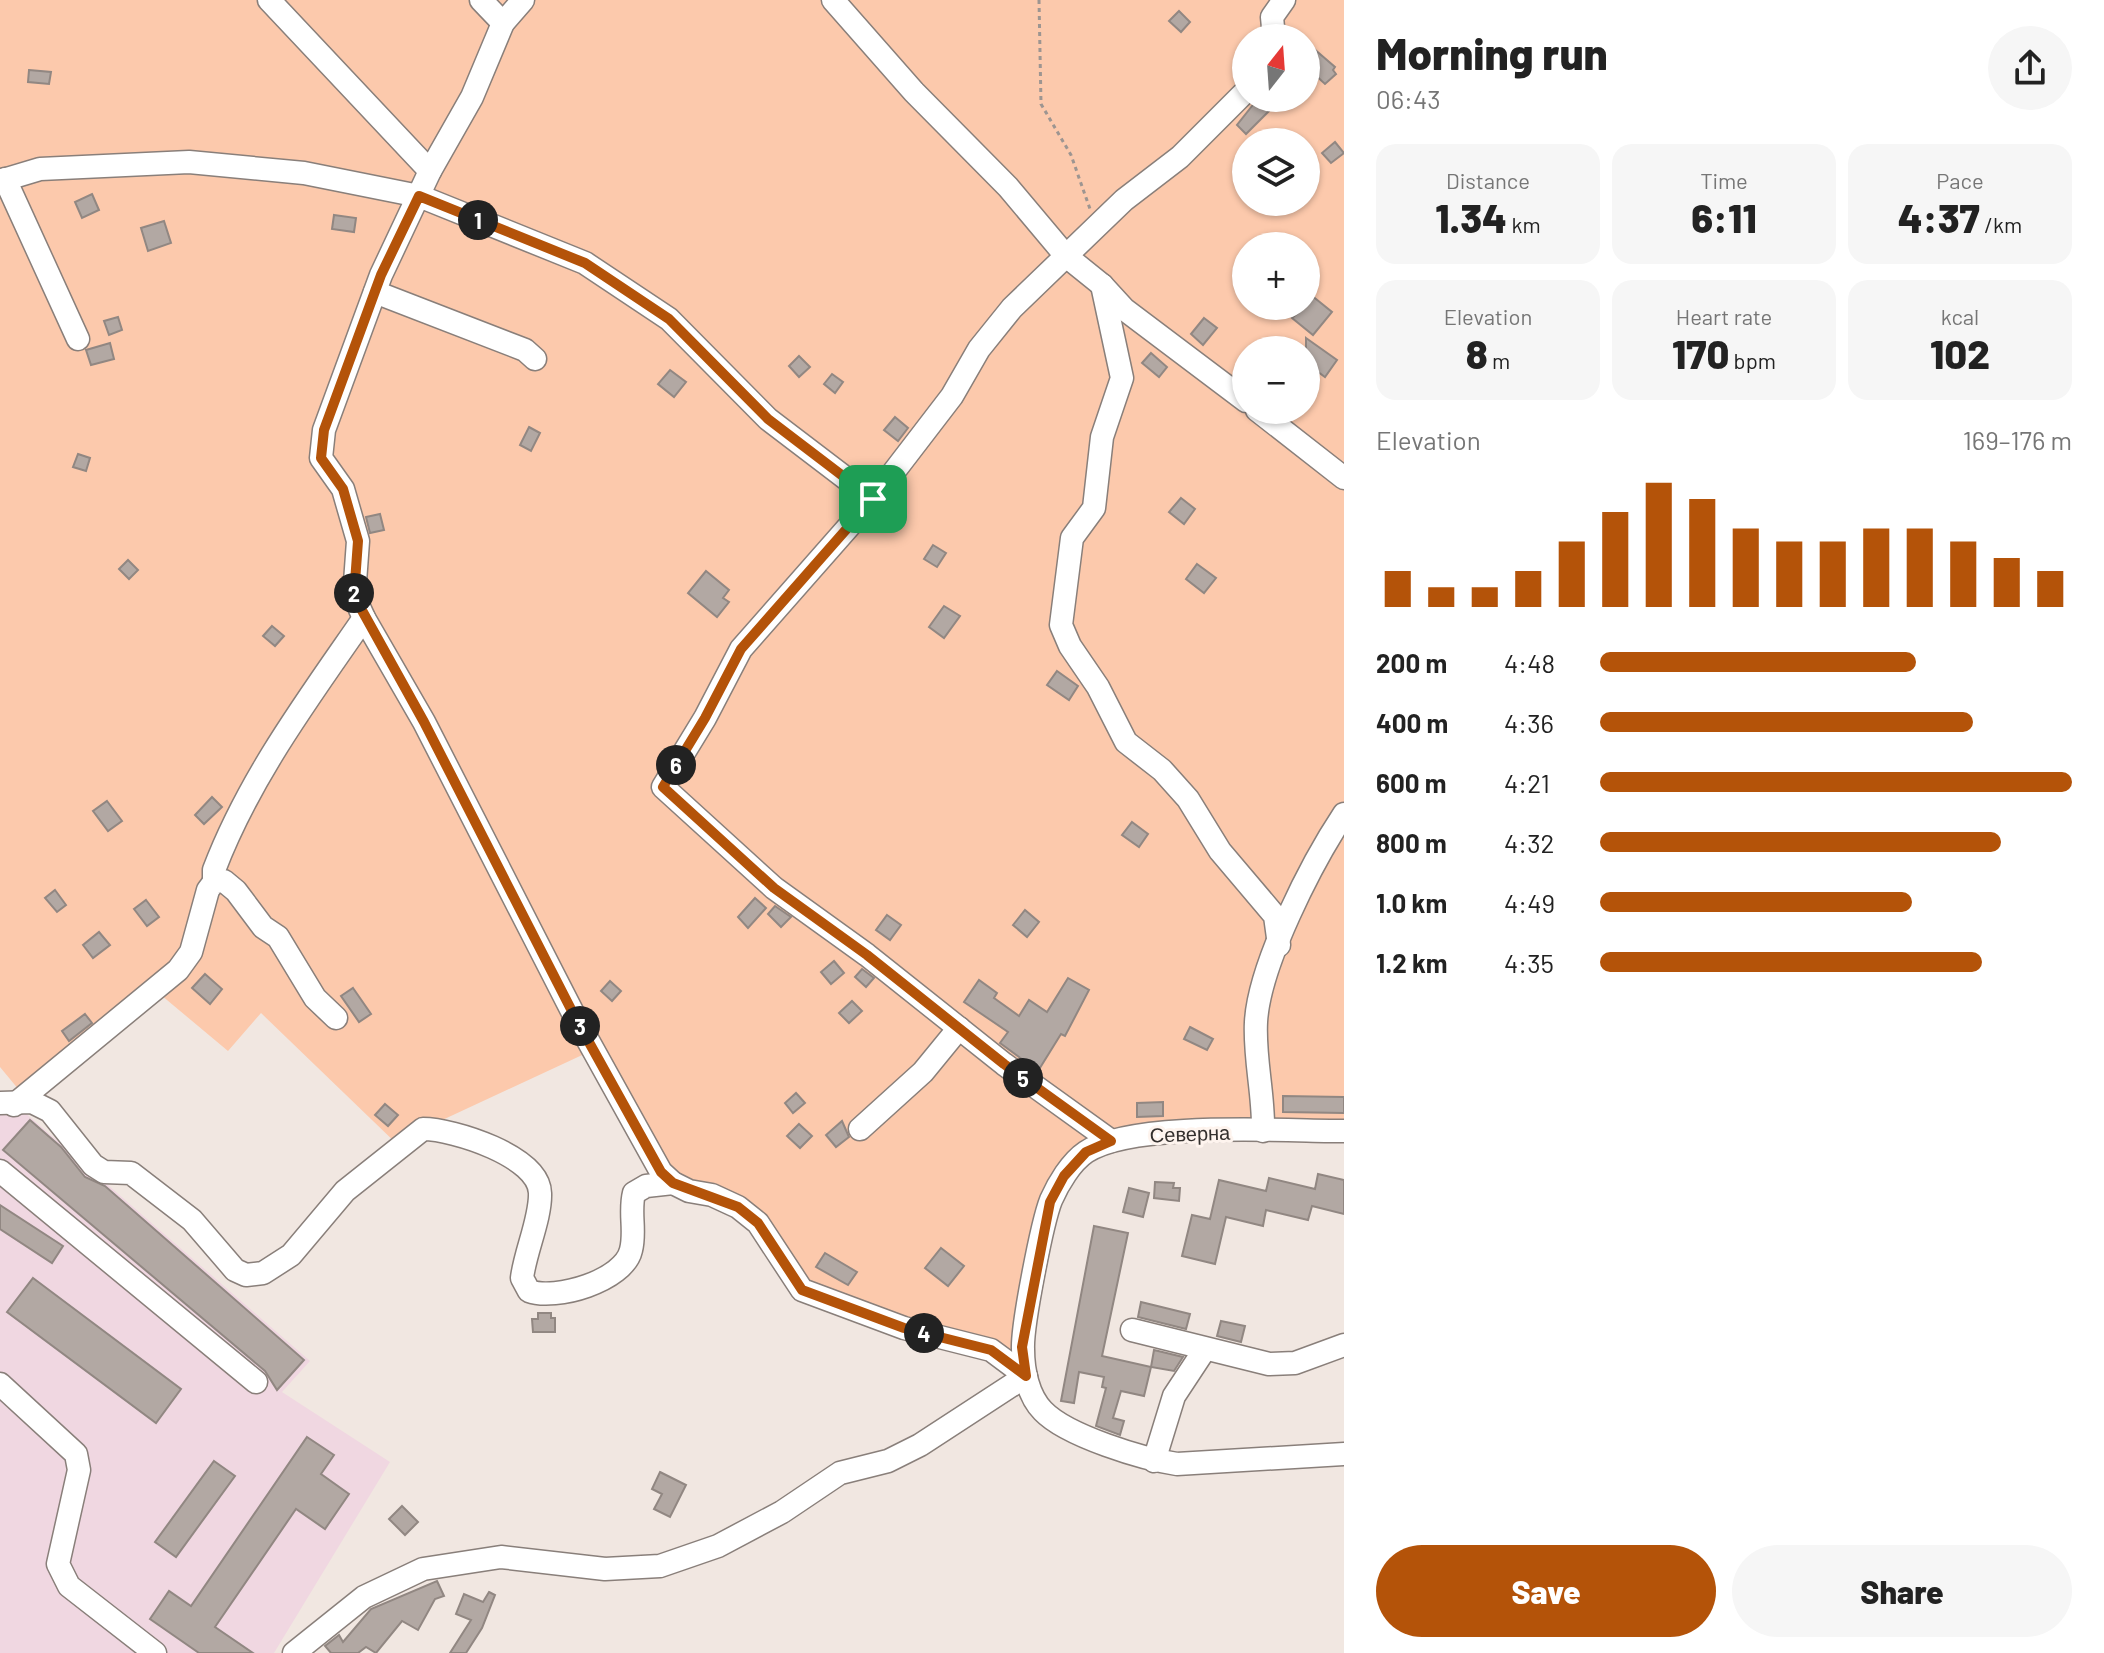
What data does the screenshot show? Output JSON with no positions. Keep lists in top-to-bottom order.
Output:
{
  "streets": {
    "street": ["Северна"]
  },
  "north": "top",
  "page": {
    "heading": ["Morning run", "06:43"],
    "map_buttons": ["+", "−"],
    "stats": [
      ["Distance", "1.34 km"],
      ["Time", "6:11"],
      ["Pace", "4:37 /km"],
      ["Elevation", "8 m"],
      ["Heart rate", "170 bpm"],
      ["kcal", "102"]
    ],
    "pins": [
      "1",
      "2",
      "6",
      "3",
      "5",
      "4"
    ],
    "chart": ["Elevation", "169–176 m"],
    "list": [
      {
        "name": "200 m",
        "note": "4:48"
      },
      {
        "name": "400 m",
        "note": "4:36"
      },
      {
        "name": "600 m",
        "note": "4:21"
      },
      {
        "name": "800 m",
        "note": "4:32"
      },
      {
        "name": "1.0 km",
        "note": "4:49"
      },
      {
        "name": "1.2 km",
        "note": "4:35"
      }
    ],
    "buttons": ["Save", "Share"]
  }
}
